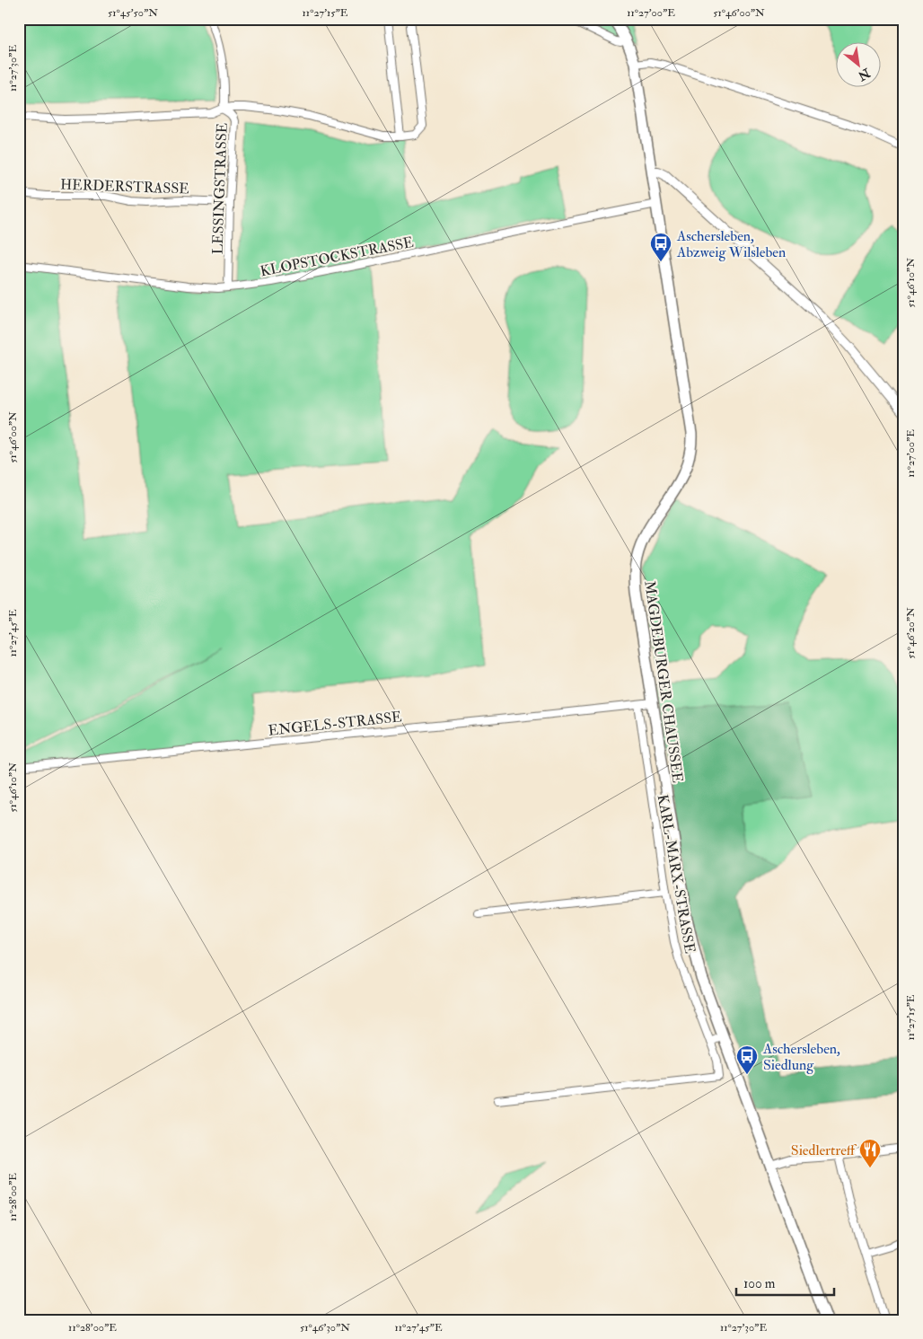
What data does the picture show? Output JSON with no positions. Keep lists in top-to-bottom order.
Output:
{
  "streets": {
    "main road": ["MAGDEBURGER CHAUSSEE"],
    "street": [
      "HERDERSTRASSE",
      "LESSINGSTRASSE",
      "KLOPSTOCKSTRASSE",
      "ENGELS-STRASSE",
      "KARL-MARX-STRASSE"
    ]
  },
  "crossings": [
    ["HERDERSTRASSE", "LESSINGSTRASSE"],
    ["LESSINGSTRASSE", "KLOPSTOCKSTRASSE"],
    ["KLOPSTOCKSTRASSE", "MAGDEBURGER CHAUSSEE"],
    ["MAGDEBURGER CHAUSSEE", "ENGELS-STRASSE"],
    ["ENGELS-STRASSE", "KARL-MARX-STRASSE"]
  ],
  "places": {
    "bus stop": ["Aschersleben, Abzweig Wilsleben", "Aschersleben, Siedlung"],
    "restaurant": ["Siedlertreff"]
  },
  "scale_bar": "100 m",
  "north": "bottom right",
  "coordinates": [
    "51°45'50\"N",
    "11°27'15\"E",
    "11°27'00\"E",
    "51°46'00\"N",
    "11°27'30\"E",
    "51°46'10\"N",
    "11°27'45\"E",
    "51°46'20\"N",
    "11°28'00\"E",
    "51°46'30\"N"
  ]
}
